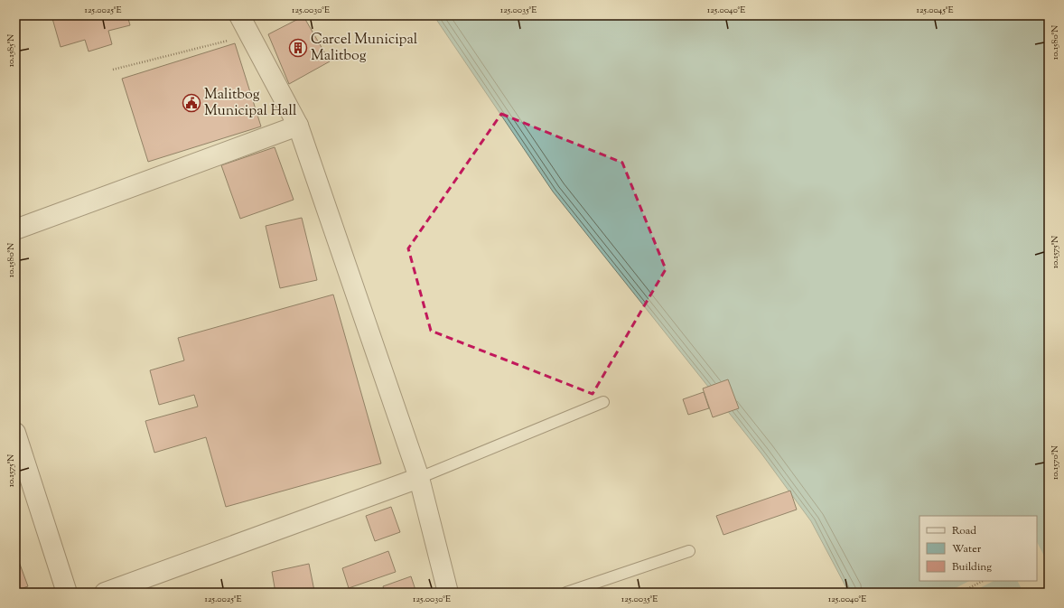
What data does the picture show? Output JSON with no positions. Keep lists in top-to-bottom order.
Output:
{
  "places": {
    "building": ["Carcel Municipal Malitbog"],
    "public building": ["Malitbog Municipal Hall"]
  },
  "legend": ["Road", "Water", "Building"],
  "coordinates": [
    "125.0025°E",
    "125.0030°E",
    "125.0035°E",
    "125.0040°E",
    "125.0045°E",
    "10.1580°N",
    "10.1585°N",
    "10.1575°N",
    "10.1570°N"
  ]
}
